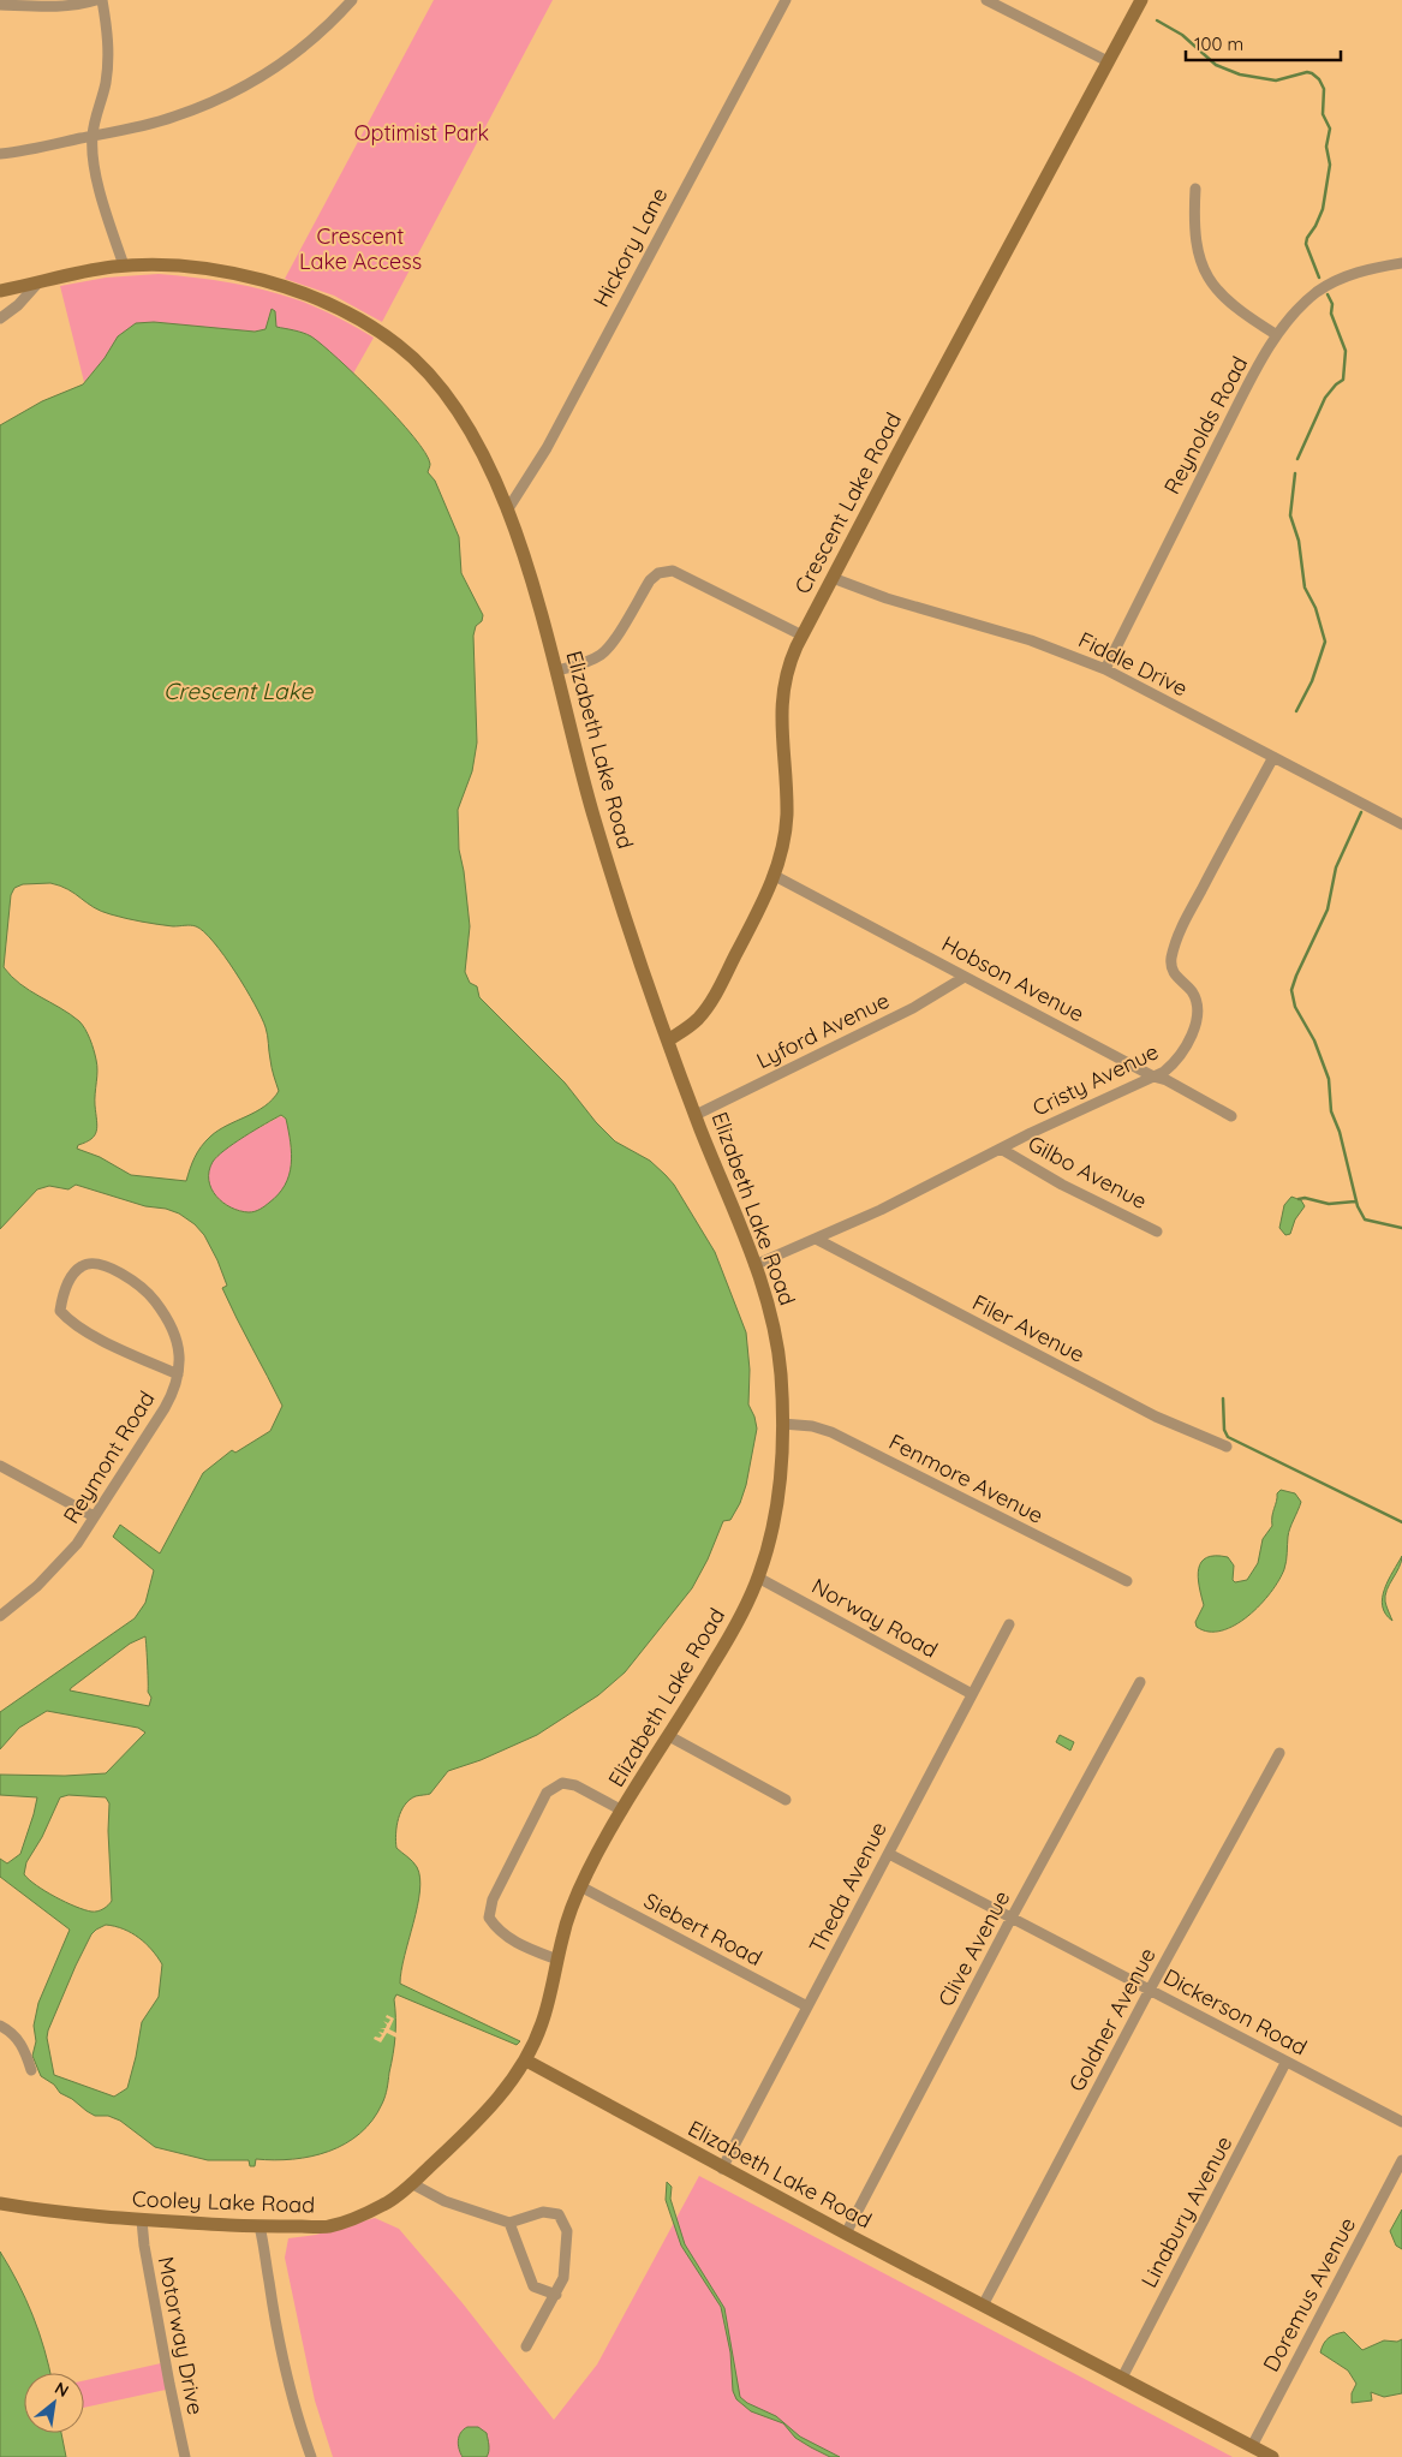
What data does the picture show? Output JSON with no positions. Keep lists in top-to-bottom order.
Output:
{
  "streets": {
    "street": [
      "Hickory Lane",
      "Reynolds Road",
      "Crescent Lake Road",
      "Fiddle Drive",
      "Elizabeth Lake Road",
      "Hobson Avenue",
      "Lyford Avenue",
      "Cristy Avenue",
      "Gilbo Avenue",
      "Filer Avenue",
      "Reymont Road",
      "Fenmore Avenue",
      "Norway Road",
      "Theda Avenue",
      "Siebert Road",
      "Clive Avenue",
      "Dickerson Road",
      "Goldner Avenue",
      "Cooley Lake Road",
      "Linabury Avenue",
      "Doremus Avenue",
      "Motorway Drive"
    ]
  },
  "crossings": [
    ["Hickory Lane", "Elizabeth Lake Road"],
    ["Reynolds Road", "Fiddle Drive"],
    ["Crescent Lake Road", "Fiddle Drive"],
    ["Crescent Lake Road", "Elizabeth Lake Road"],
    ["Crescent Lake Road", "Hobson Avenue"],
    ["Fiddle Drive", "Cristy Avenue"],
    ["Elizabeth Lake Road", "Lyford Avenue"],
    ["Elizabeth Lake Road", "Cristy Avenue"],
    ["Elizabeth Lake Road", "Fenmore Avenue"],
    ["Elizabeth Lake Road", "Norway Road"],
    ["Elizabeth Lake Road", "Theda Avenue"],
    ["Elizabeth Lake Road", "Siebert Road"],
    ["Elizabeth Lake Road", "Clive Avenue"],
    ["Elizabeth Lake Road", "Goldner Avenue"],
    ["Elizabeth Lake Road", "Cooley Lake Road"],
    ["Elizabeth Lake Road", "Linabury Avenue"],
    ["Elizabeth Lake Road", "Doremus Avenue"],
    ["Hobson Avenue", "Lyford Avenue"],
    ["Hobson Avenue", "Cristy Avenue"],
    ["Cristy Avenue", "Gilbo Avenue"],
    ["Cristy Avenue", "Filer Avenue"],
    ["Norway Road", "Theda Avenue"],
    ["Theda Avenue", "Siebert Road"],
    ["Theda Avenue", "Dickerson Road"],
    ["Clive Avenue", "Dickerson Road"],
    ["Dickerson Road", "Goldner Avenue"],
    ["Dickerson Road", "Linabury Avenue"],
    ["Cooley Lake Road", "Motorway Drive"]
  ],
  "water": ["Crescent Lake"],
  "parks": ["Optimist Park", "Crescent Lake Access"],
  "scale_bar": "100 m",
  "north": "top right"
}
